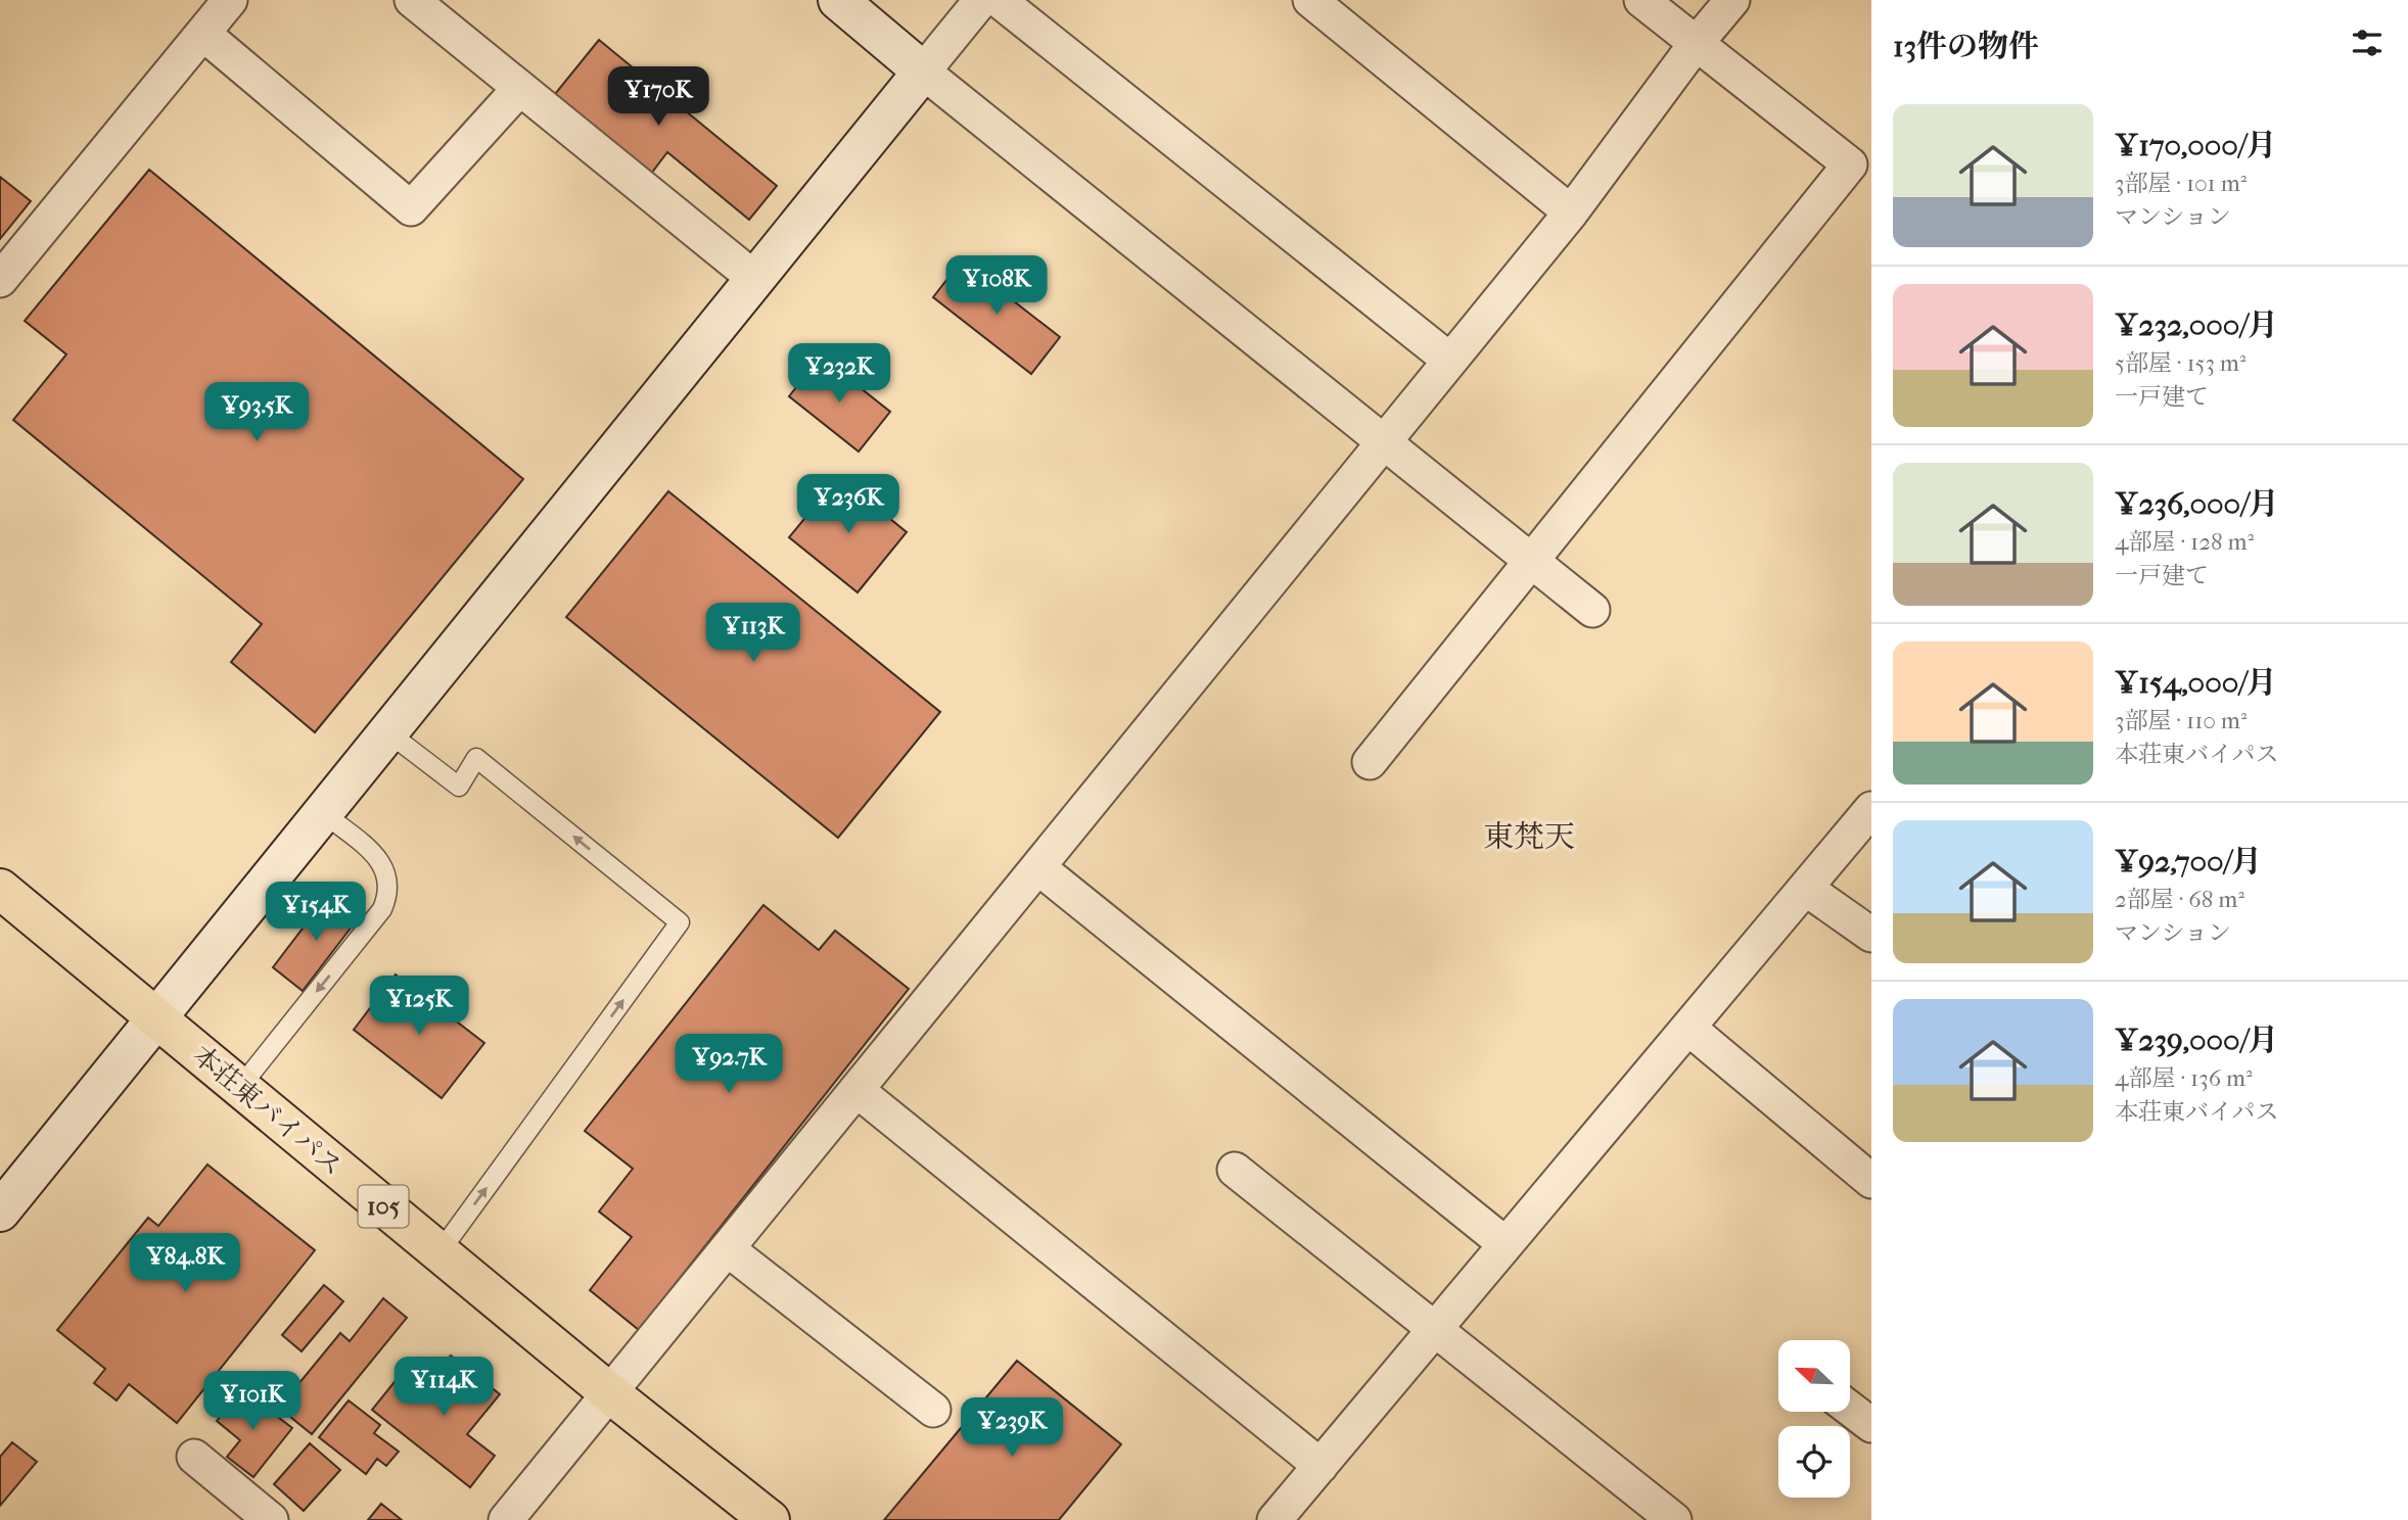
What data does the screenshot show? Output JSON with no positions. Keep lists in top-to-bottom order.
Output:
{
  "streets": {
    "highway": ["本荘東バイパス", "105"]
  },
  "districts": ["東梵天"],
  "north": "top left",
  "page": {
    "heading": "13件の物件",
    "price": [
      "¥170K",
      "¥108K",
      "¥232K",
      "¥93.5K",
      "¥236K",
      "¥113K",
      "¥154K",
      "¥125K",
      "¥92.7K",
      "¥84.8K",
      "¥114K",
      "¥101K",
      "¥239K"
    ],
    "list": [
      {
        "name": "¥170,000/月",
        "note": "3部屋 · 101 m² · マンション"
      },
      {
        "name": "¥232,000/月",
        "note": "5部屋 · 153 m² · 一戸建て"
      },
      {
        "name": "¥236,000/月",
        "note": "4部屋 · 128 m² · 一戸建て"
      },
      {
        "name": "¥154,000/月",
        "note": "3部屋 · 110 m² · 本荘東バイパス"
      },
      {
        "name": "¥92,700/月",
        "note": "2部屋 · 68 m² · マンション"
      },
      {
        "name": "¥239,000/月",
        "note": "4部屋 · 136 m² · 本荘東バイパス"
      }
    ]
  }
}
